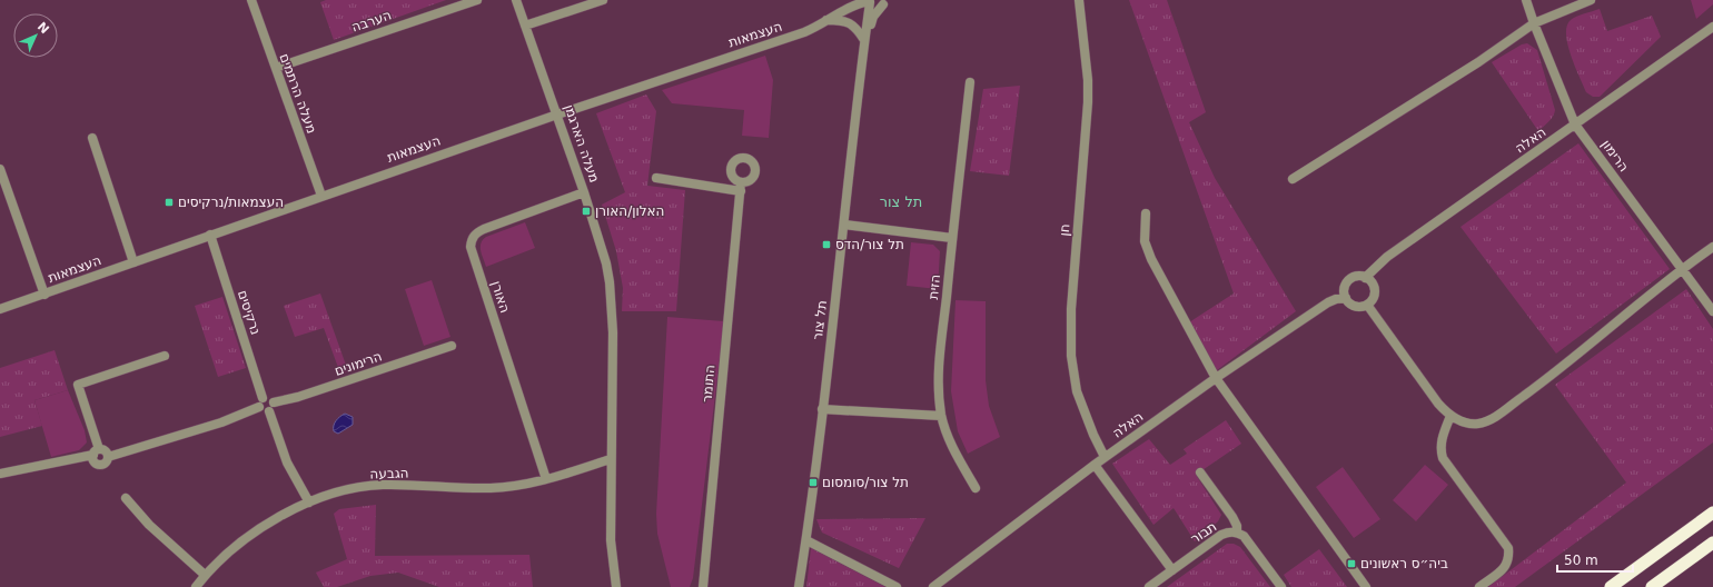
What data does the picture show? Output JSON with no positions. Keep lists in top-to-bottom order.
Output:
{
  "streets": {
    "street": [
      "הערבה",
      "העצמאות",
      "מעלה הרתמים",
      "האלה",
      "מעלה הארגמן",
      "הרימון",
      "חן",
      "הזית",
      "האורן",
      "נרקיסים",
      "תל צור",
      "הרימונים",
      "התומר",
      "הגבעה",
      "תבור"
    ]
  },
  "crossings": [
    ["הערבה", "מעלה הרתמים"],
    ["העצמאות", "מעלה הרתמים"],
    ["העצמאות", "מעלה הארגמן"],
    ["העצמאות", "נרקיסים"],
    ["העצמאות", "תל צור"],
    ["האלה", "הרימון"],
    ["האלה", "חן"],
    ["מעלה הארגמן", "האורן"],
    ["מעלה הארגמן", "הגבעה"],
    ["האורן", "הגבעה"]
  ],
  "districts": ["תל צור"],
  "places": {
    "transit": [
      "העצמאות/נרקיסים",
      "האלון/האורן",
      "תל צור/הדס",
      "תל צור/סומסום",
      "ביה״ס ראשונים"
    ]
  },
  "scale_bar": "50 m",
  "north": "top right"
}
